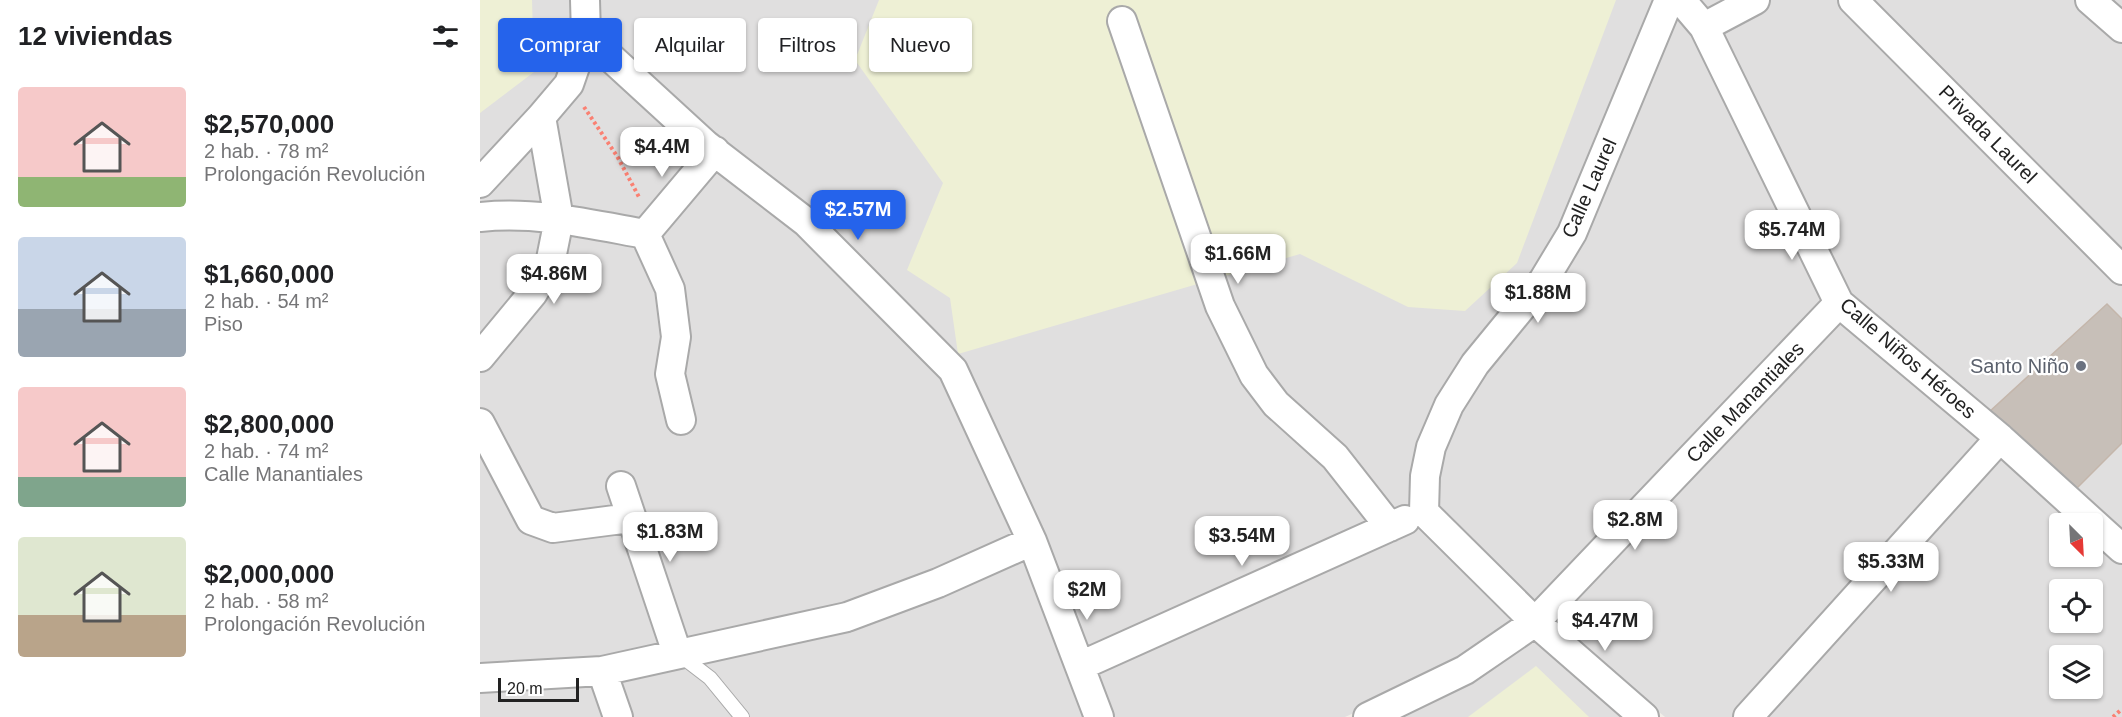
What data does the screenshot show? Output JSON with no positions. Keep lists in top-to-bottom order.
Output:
{
  "streets": {
    "street": [
      "Privada Laurel",
      "Calle Laurel",
      "Calle Niños Héroes",
      "Calle Manantiales"
    ]
  },
  "crossings": [
    ["Calle Niños Héroes", "Calle Manantiales"]
  ],
  "places": ["Santo Niño"],
  "scale_bar": "20 m",
  "north": "bottom right",
  "page": {
    "heading": "12 viviendas",
    "chip": [
      "Comprar",
      "Alquilar",
      "Filtros",
      "Nuevo"
    ],
    "list": [
      {
        "name": "$2,570,000",
        "note": "2 hab. · 78 m² · Prolongación Revolución"
      },
      {
        "name": "$1,660,000",
        "note": "2 hab. · 54 m² · Piso"
      },
      {
        "name": "$2,800,000",
        "note": "2 hab. · 74 m² · Calle Manantiales"
      },
      {
        "name": "$2,000,000",
        "note": "2 hab. · 58 m² · Prolongación Revolución"
      }
    ],
    "price": [
      "$4.4M",
      "$2.57M",
      "$5.74M",
      "$1.66M",
      "$4.86M",
      "$1.88M",
      "$2.8M",
      "$1.83M",
      "$3.54M",
      "$5.33M",
      "$2M",
      "$4.47M"
    ],
    "scale": "20 m"
  }
}
